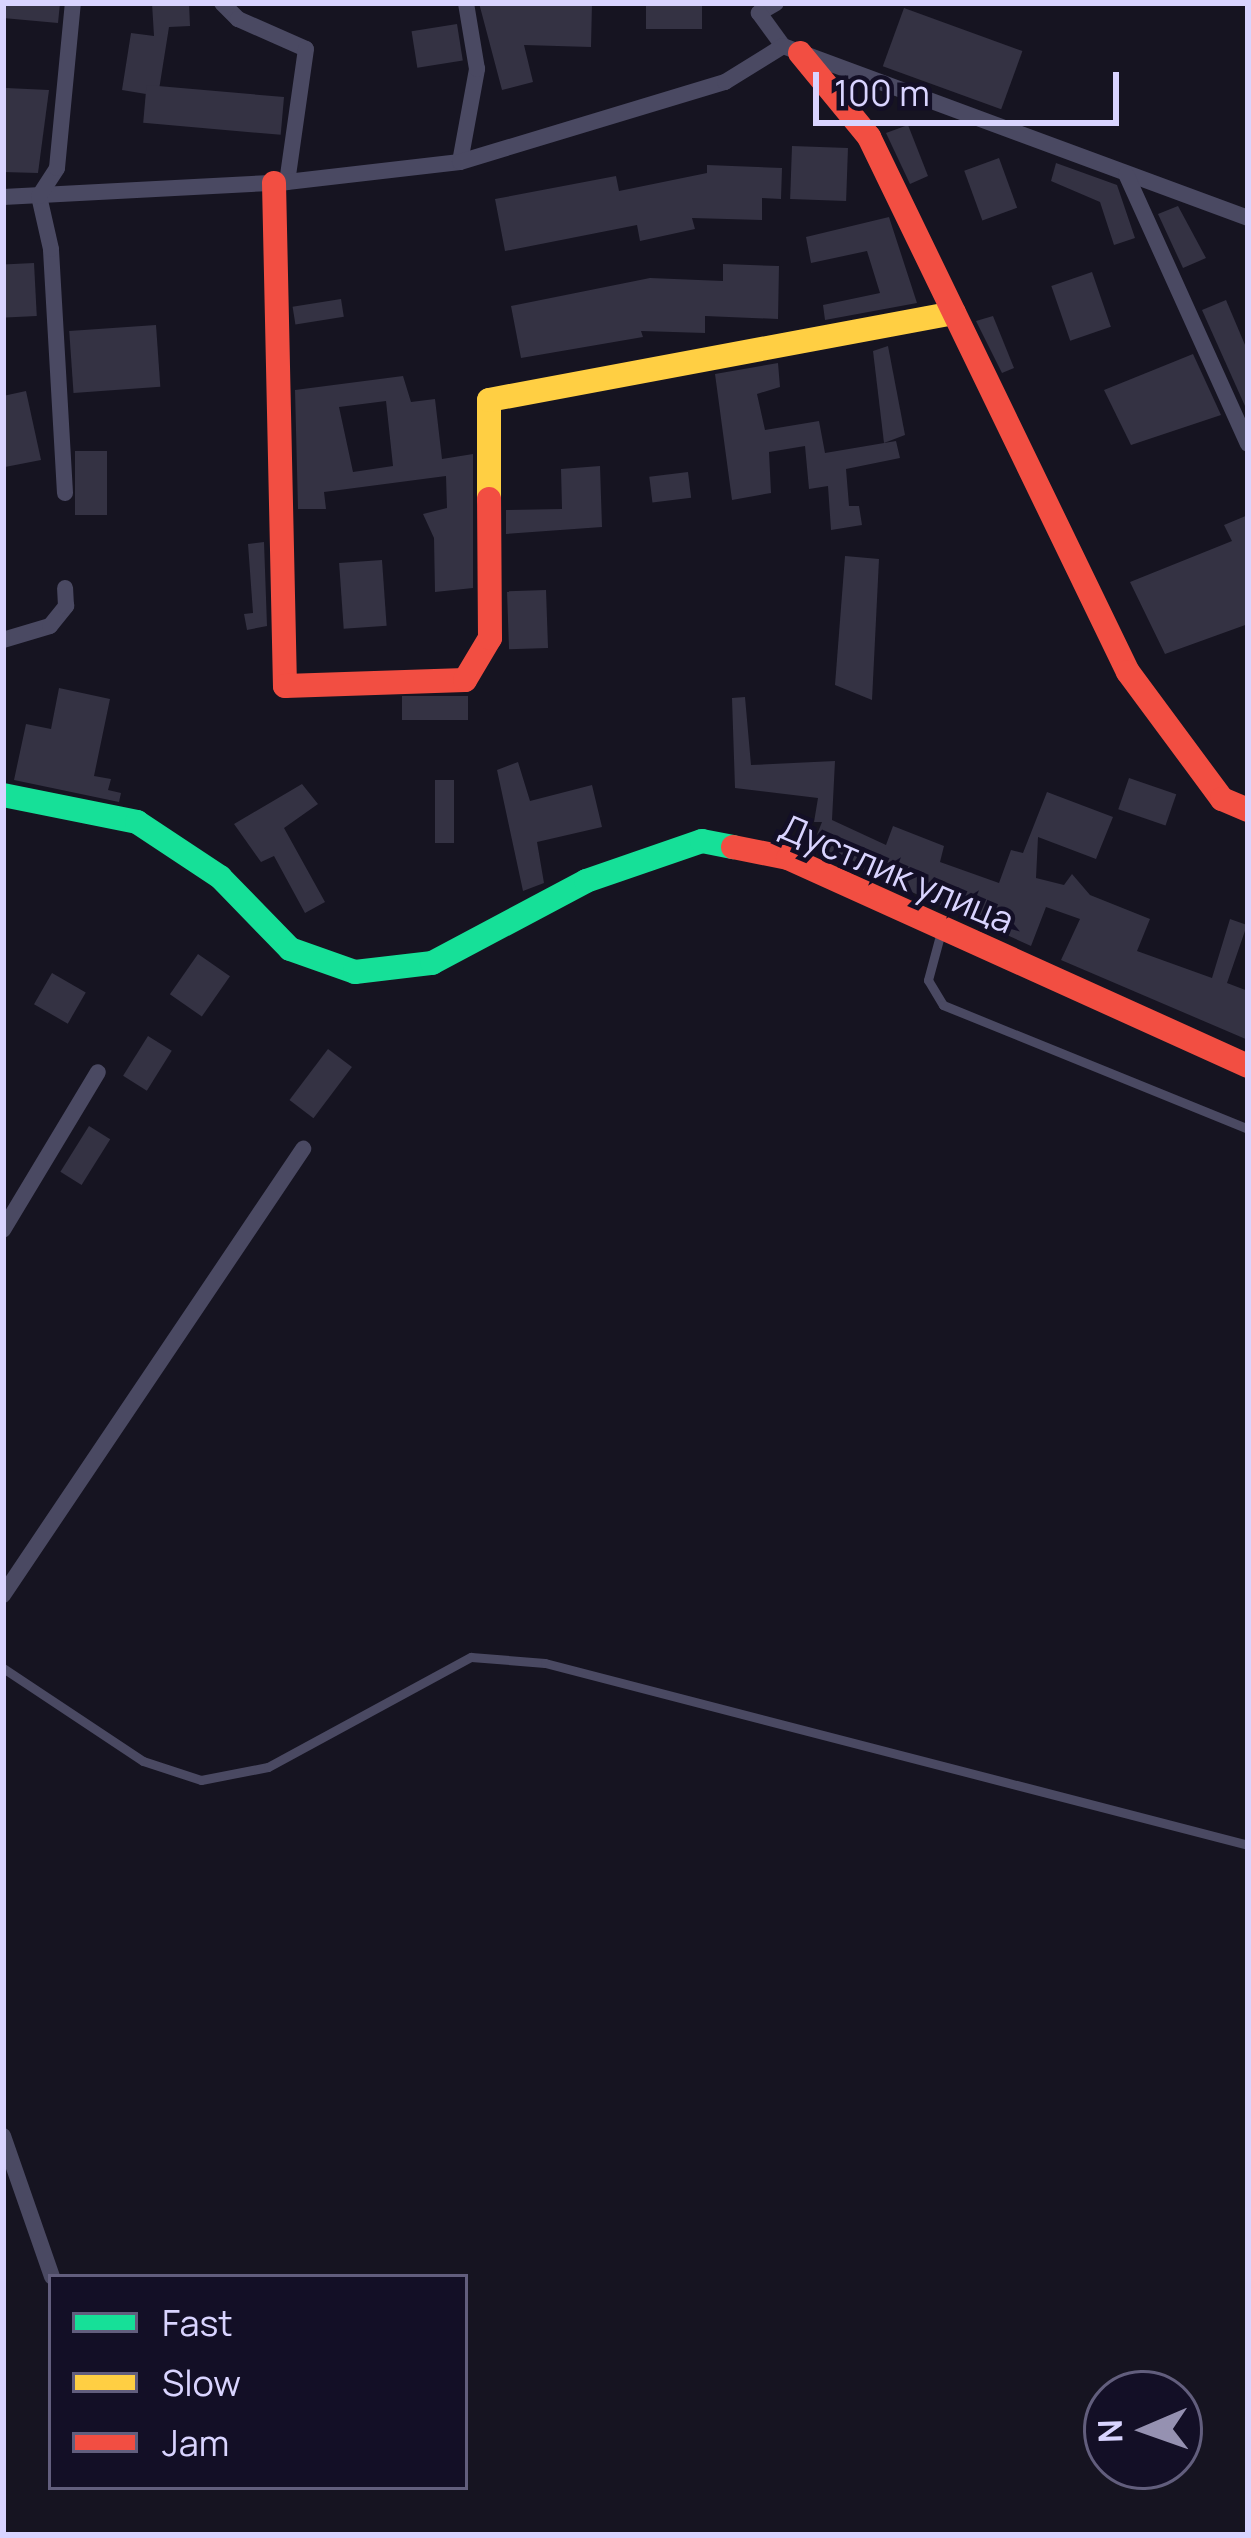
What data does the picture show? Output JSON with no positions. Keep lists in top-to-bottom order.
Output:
{
  "streets": {
    "street": ["Дустлик улица"]
  },
  "legend": ["Fast", "Slow", "Jam"],
  "scale_bar": "100 m",
  "north": "left"
}
